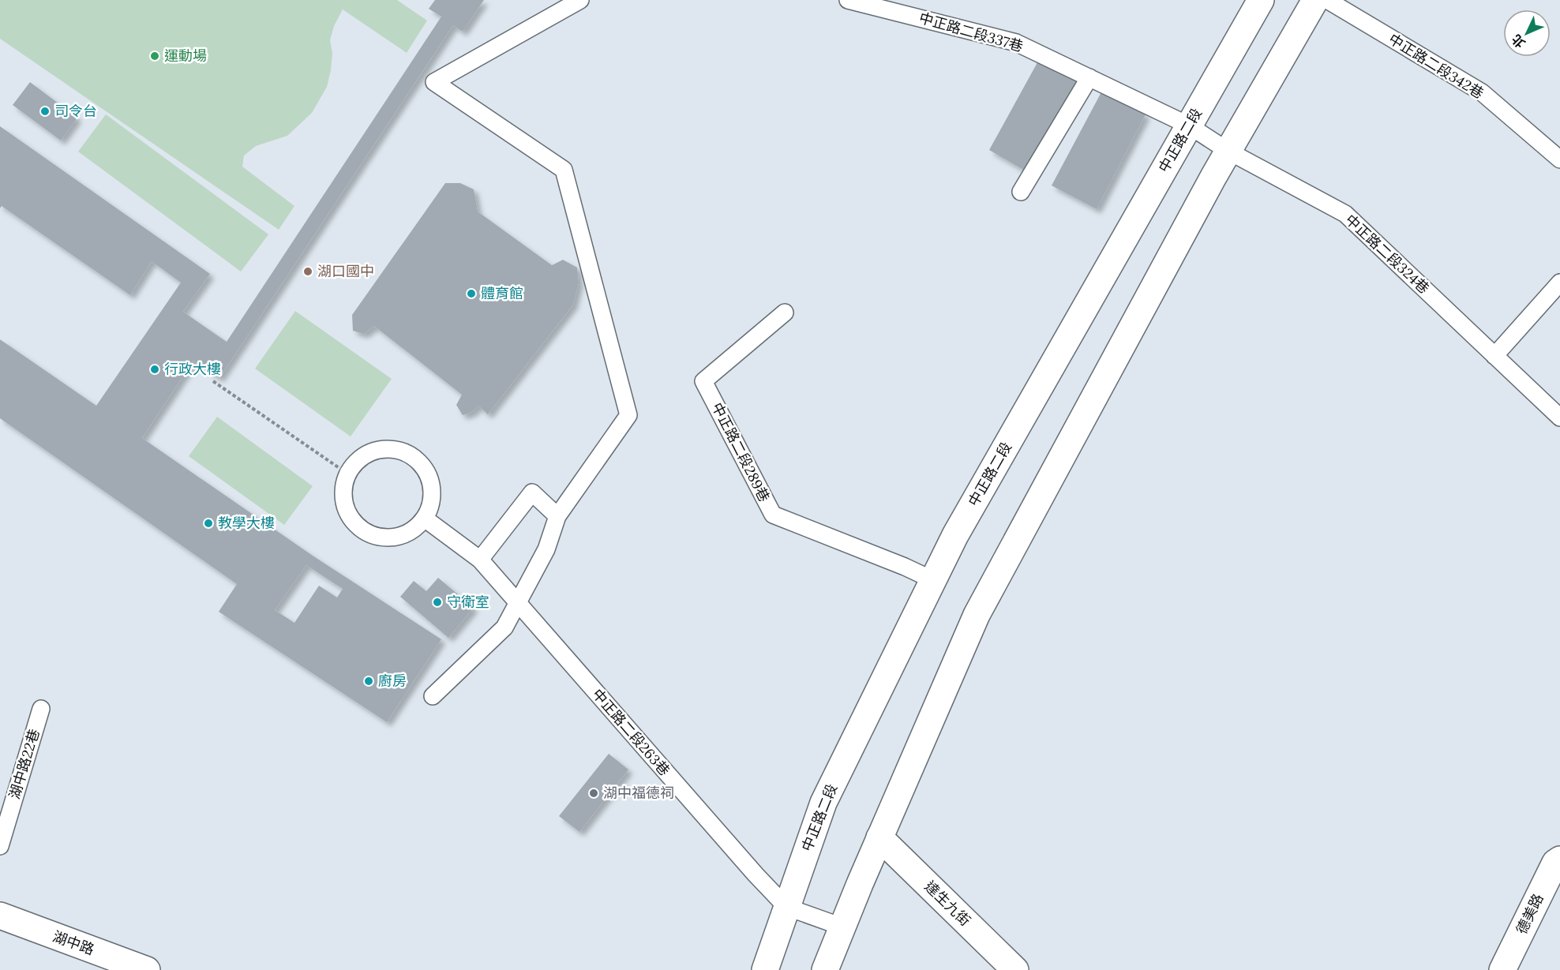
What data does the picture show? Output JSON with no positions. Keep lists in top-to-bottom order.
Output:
{
  "streets": {
    "main road": [
      "中正路二段",
      "達生九街",
      "德美路",
      "湖中路"
    ],
    "lane": [
      "中正路二段337巷",
      "中正路二段342巷",
      "中正路二段324巷",
      "中正路二段289巷",
      "中正路二段263巷",
      "湖中路22巷"
    ]
  },
  "crossings": [
    ["中正路二段337巷", "中正路二段"],
    ["中正路二段337巷", "中正路二段324巷"],
    ["中正路二段", "中正路二段324巷"],
    ["中正路二段", "中正路二段289巷"],
    ["中正路二段", "中正路二段263巷"]
  ],
  "places": [
    "運動場",
    "司令台",
    "湖口國中",
    "體育館",
    "行政大樓",
    "教學大樓",
    "守衛室",
    "廚房",
    "湖中福德祠"
  ],
  "north": "bottom left"
}
